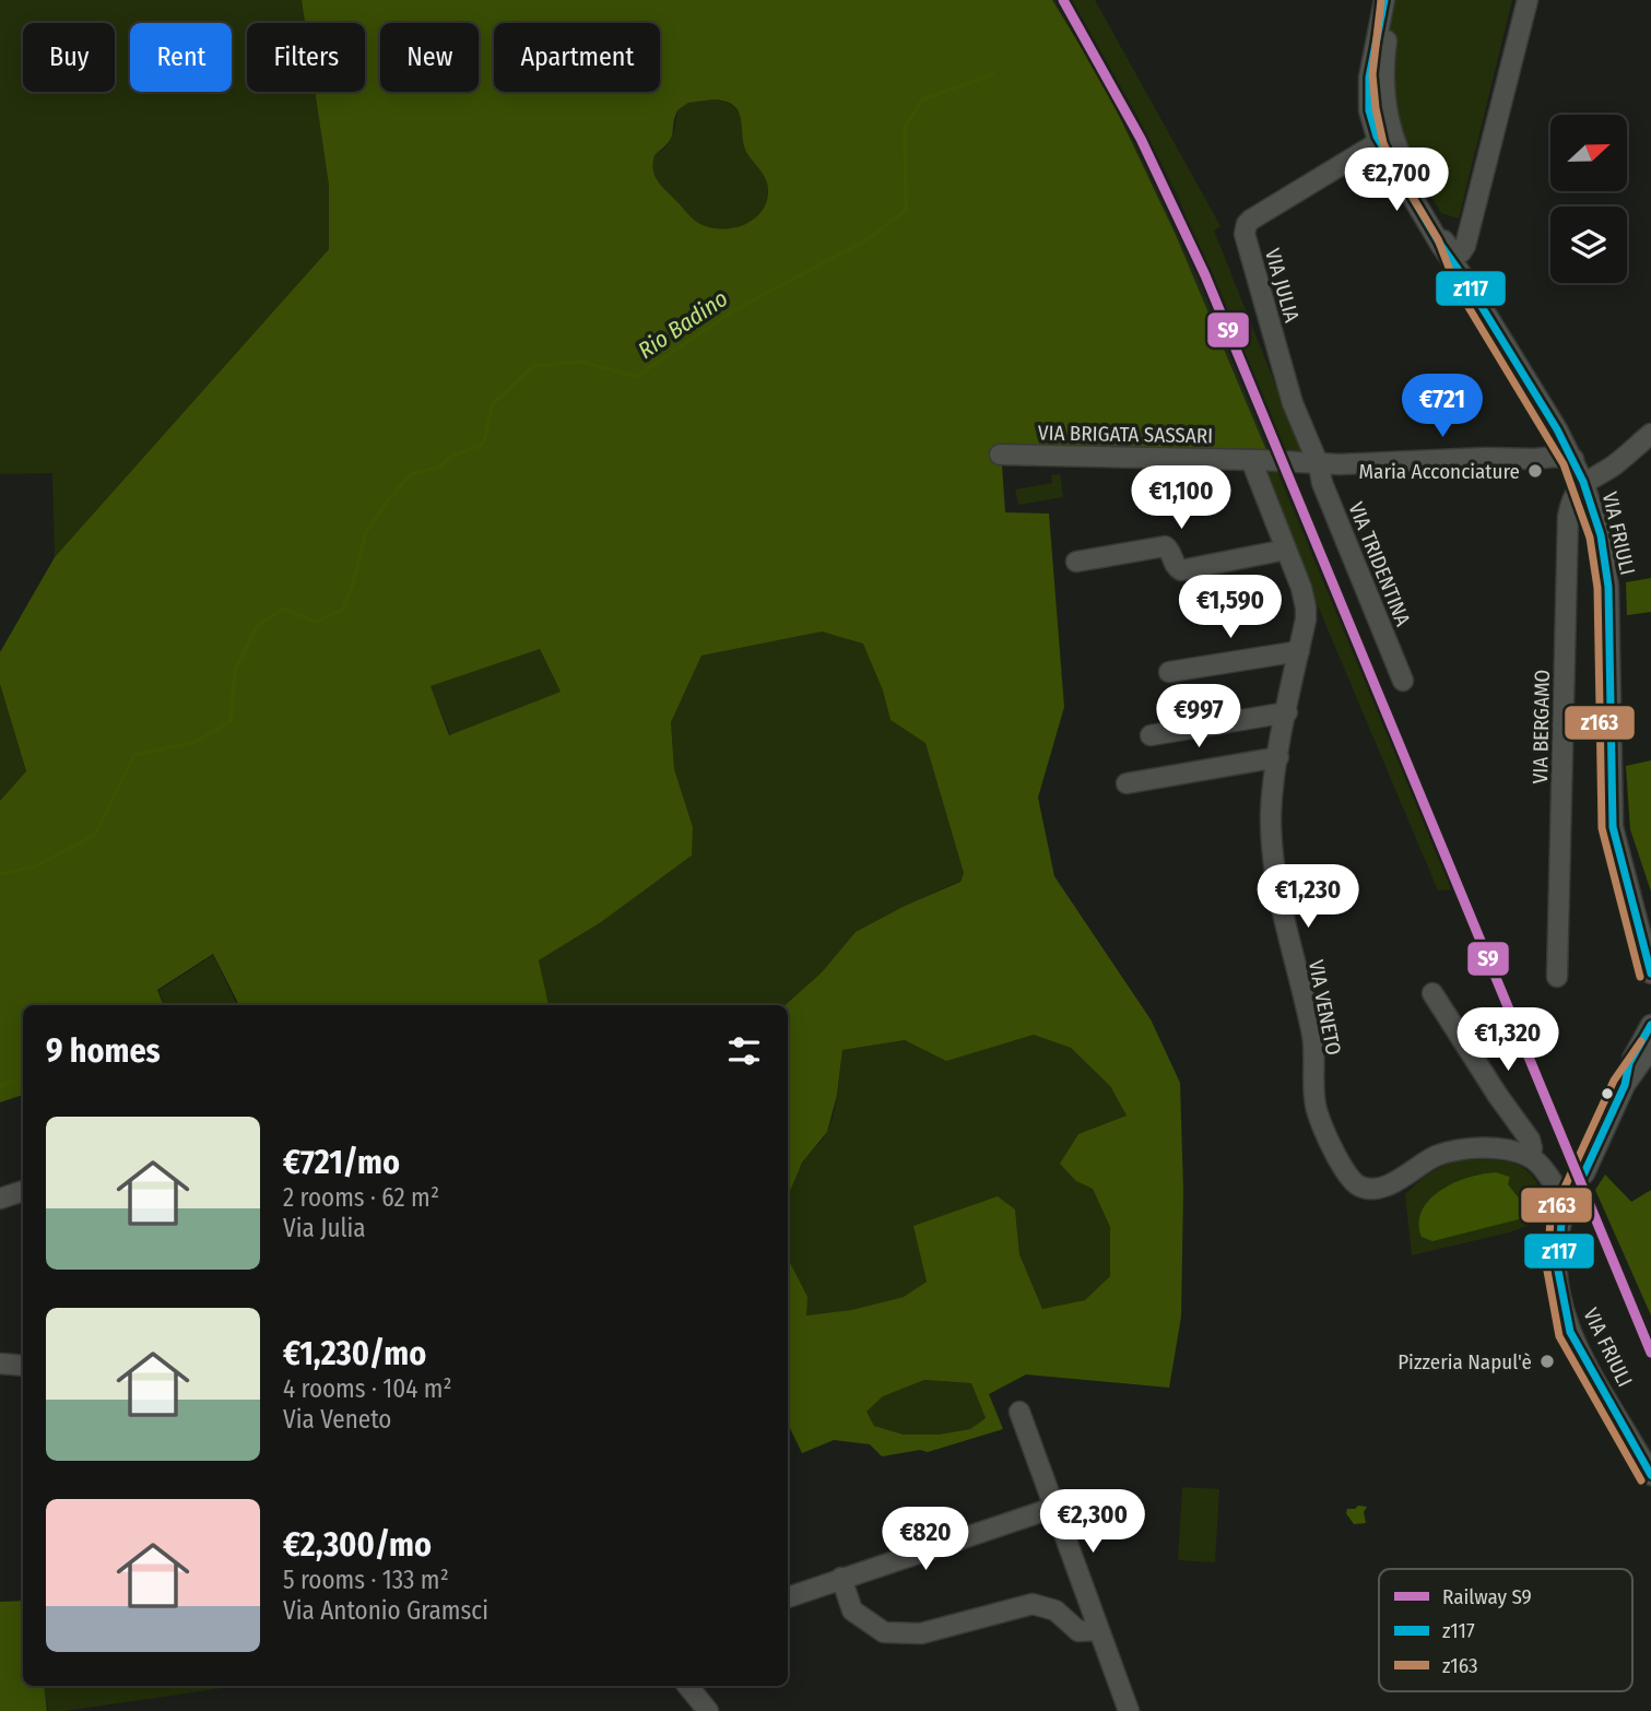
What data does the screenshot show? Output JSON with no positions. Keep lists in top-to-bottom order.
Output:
{
  "streets": {
    "street": [
      "VIA JULIA",
      "VIA BRIGATA SASSARI",
      "VIA FRIULI",
      "VIA TRIDENTINA",
      "VIA BERGAMO",
      "VIA VENETO"
    ]
  },
  "crossings": [
    ["VIA JULIA", "VIA FRIULI"],
    ["VIA JULIA", "VIA TRIDENTINA"],
    ["VIA BRIGATA SASSARI", "VIA VENETO"],
    ["VIA FRIULI", "VIA BERGAMO"]
  ],
  "water": ["Rio Badino"],
  "places": ["Maria Acconciature", "Pizzeria Napul'è"],
  "lines": ["rail line S9", "transit line z117", "transit line z163"],
  "legend": ["Railway S9", "z117", "z163"],
  "north": "right",
  "page": {
    "chip": [
      "Buy",
      "Rent",
      "Filters",
      "New",
      "Apartment"
    ],
    "price": [
      "€2,700",
      "€721",
      "€1,100",
      "€1,590",
      "€997",
      "€1,230",
      "€1,320",
      "€2,300",
      "€820"
    ],
    "heading": "9 homes",
    "list": [
      {
        "name": "€721/mo",
        "note": "2 rooms · 62 m² · Via Julia"
      },
      {
        "name": "€1,230/mo",
        "note": "4 rooms · 104 m² · Via Veneto"
      },
      {
        "name": "€2,300/mo",
        "note": "5 rooms · 133 m² · Via Antonio Gramsci"
      }
    ]
  }
}
